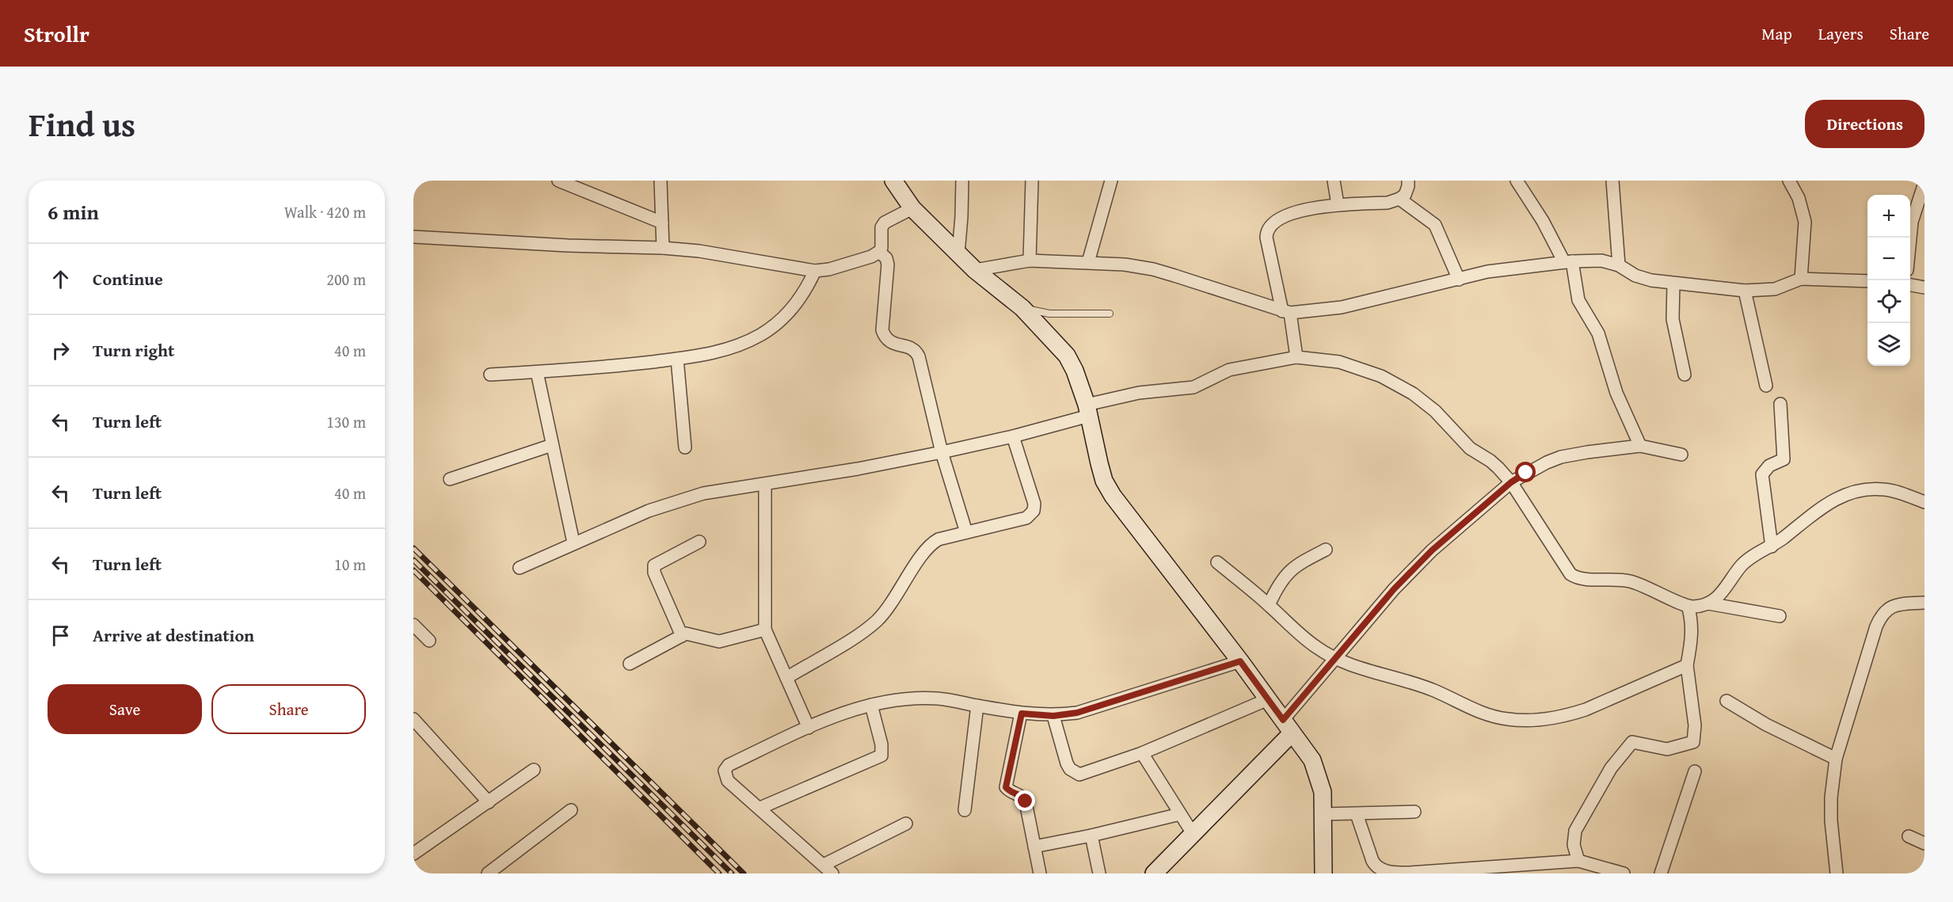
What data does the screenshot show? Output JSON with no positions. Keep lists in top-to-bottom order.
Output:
{
  "page": {
    "header": "Strollr",
    "nav": ["Map", "Layers", "Share"],
    "title": "Find us",
    "buttons": [
      "Directions",
      ["Save", "Share"]
    ],
    "heading": ["6 min", "Walk · 420 m"],
    "map_buttons": ["+", "−"],
    "list": [
      ["Continue", "200 m"],
      ["Turn right", "40 m"],
      ["Turn left", "130 m"],
      ["Turn left", "40 m"],
      ["Turn left", "10 m"],
      "Arrive at destination"
    ]
  }
}
